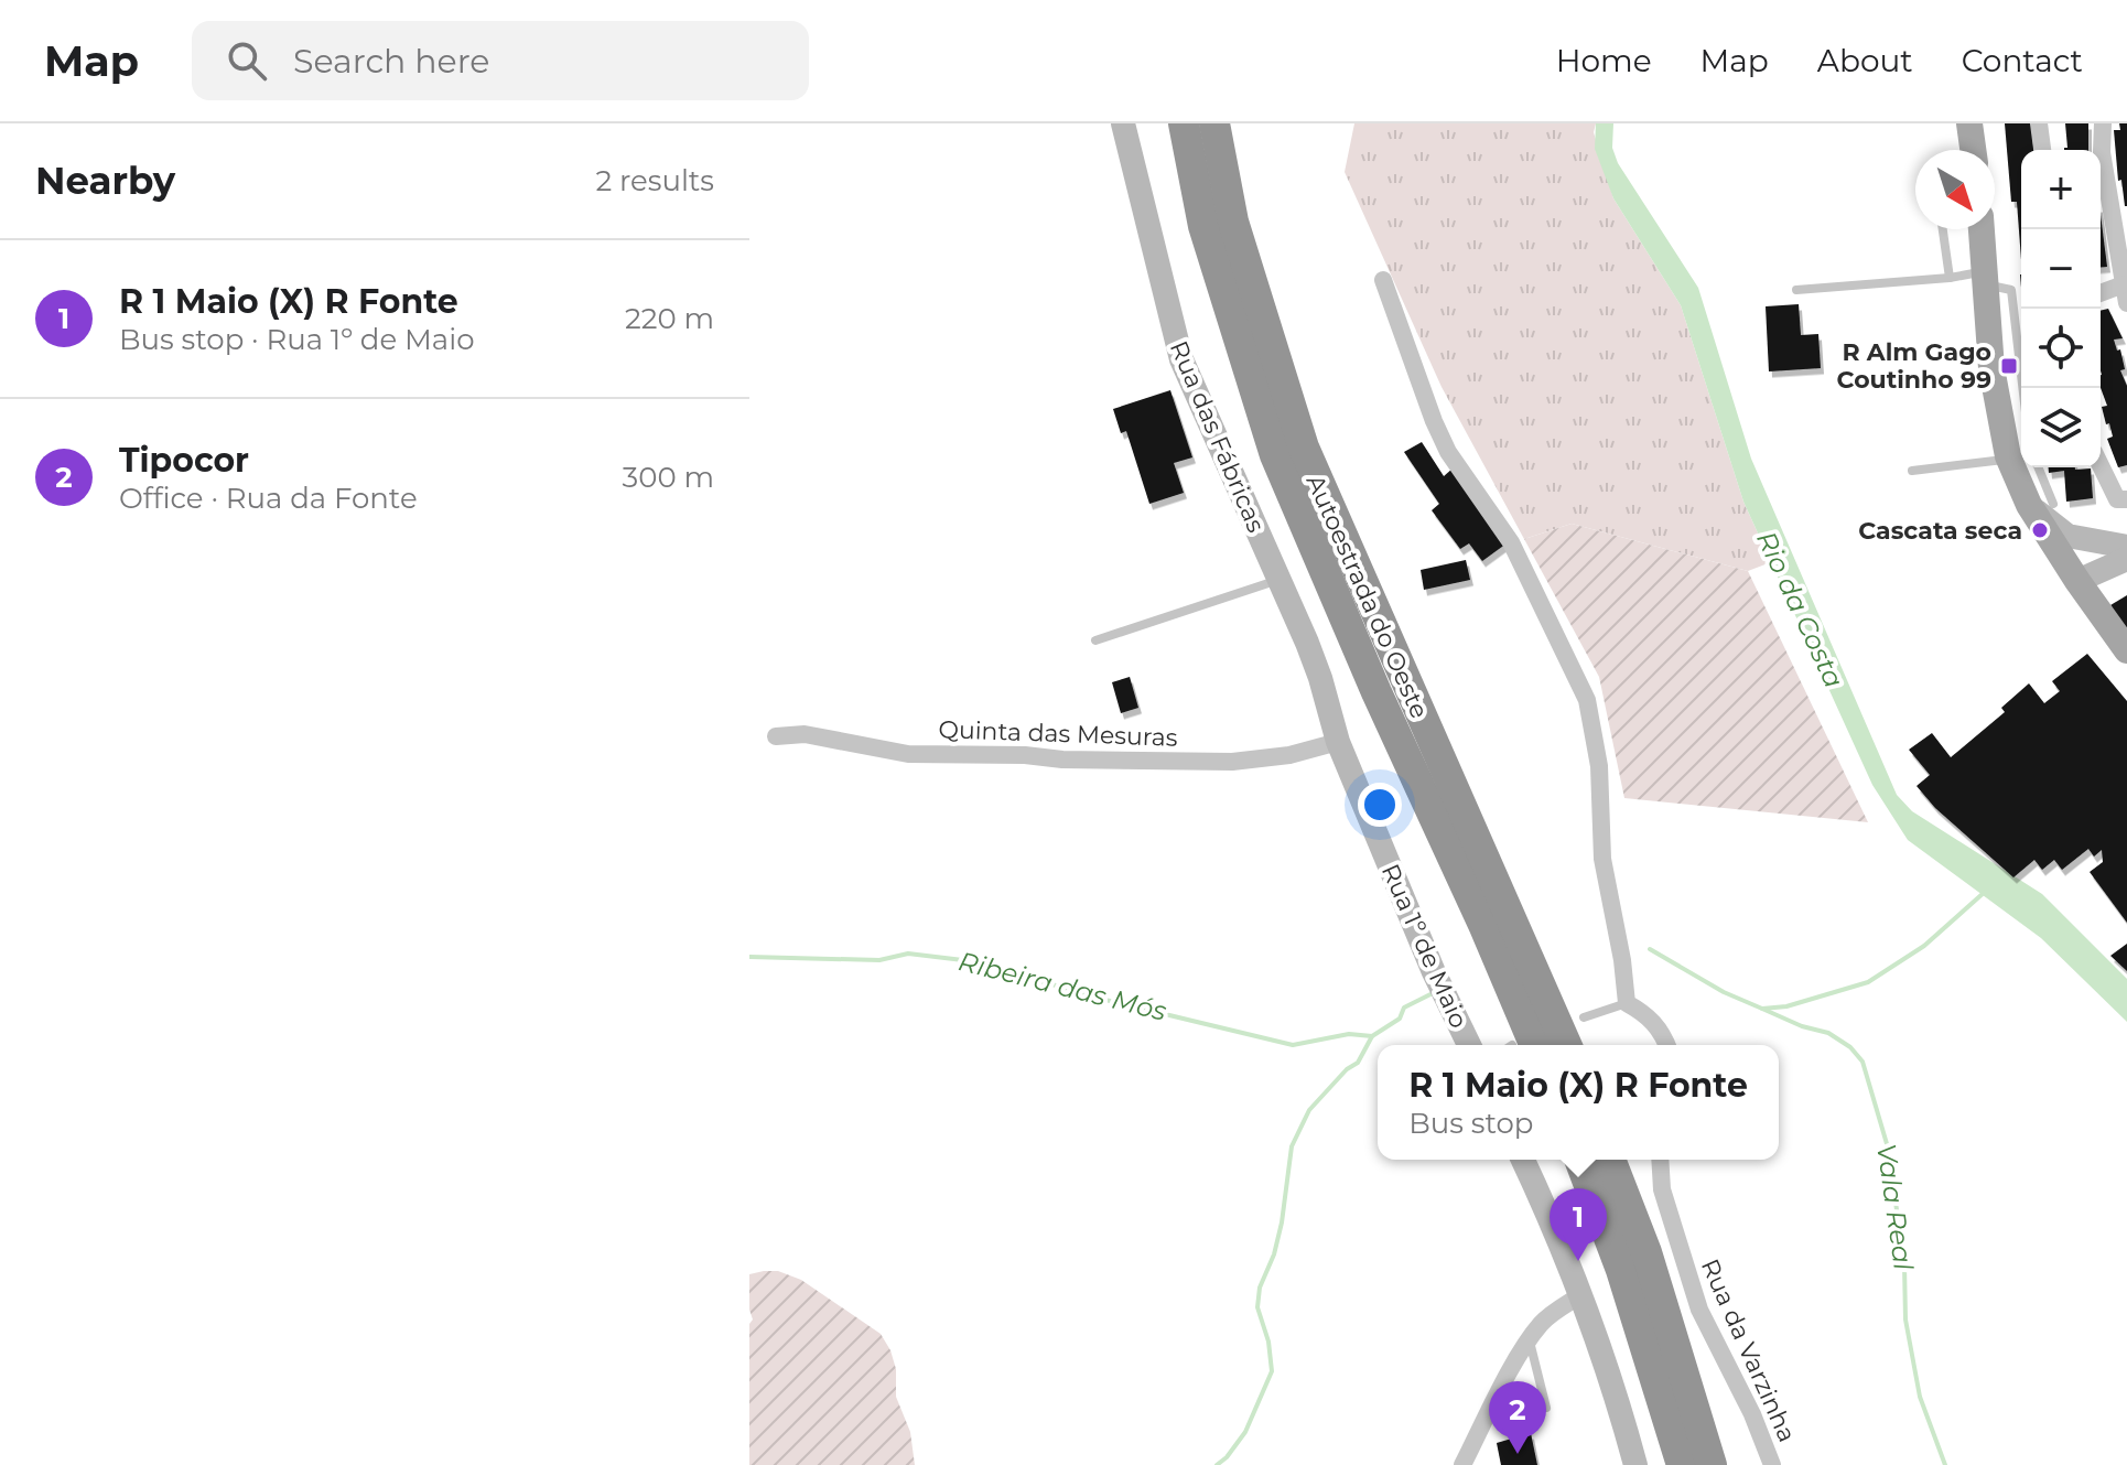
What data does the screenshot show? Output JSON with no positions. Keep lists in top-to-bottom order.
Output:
{
  "streets": {
    "highway": ["Autoestrada do Oeste"],
    "street": [
      "Rua das Fábricas",
      "Quinta das Mesuras",
      "Rua 1º de Maio",
      "Rua da Varzinha"
    ]
  },
  "crossings": [
    ["Rua das Fábricas", "Quinta das Mesuras"],
    ["Rua das Fábricas", "Rua 1º de Maio"],
    ["Quinta das Mesuras", "Rua 1º de Maio"]
  ],
  "water": ["Rio da Costa", "Ribeira das Mós", "Vala Real"],
  "places": {
    "transit": ["R Alm Gago Coutinho 99"],
    "other": ["Cascata seca"]
  },
  "north": "bottom right",
  "page": {
    "header": "Map",
    "search": "Search here",
    "nav": [
      "Home",
      "Map",
      "About",
      "Contact"
    ],
    "heading": ["Nearby", "2 results"],
    "map_buttons": ["+", "−"],
    "list": [
      {
        "mark": "1",
        "name": "R 1 Maio (X) R Fonte",
        "note": "Bus stop · Rua 1º de Maio",
        "value": "220 m"
      },
      {
        "mark": "2",
        "name": "Tipocor",
        "note": "Office · Rua da Fonte",
        "value": "300 m"
      }
    ],
    "popup": ["R 1 Maio (X) R Fonte", "Bus stop"],
    "pins": ["1", "2"]
  }
}
